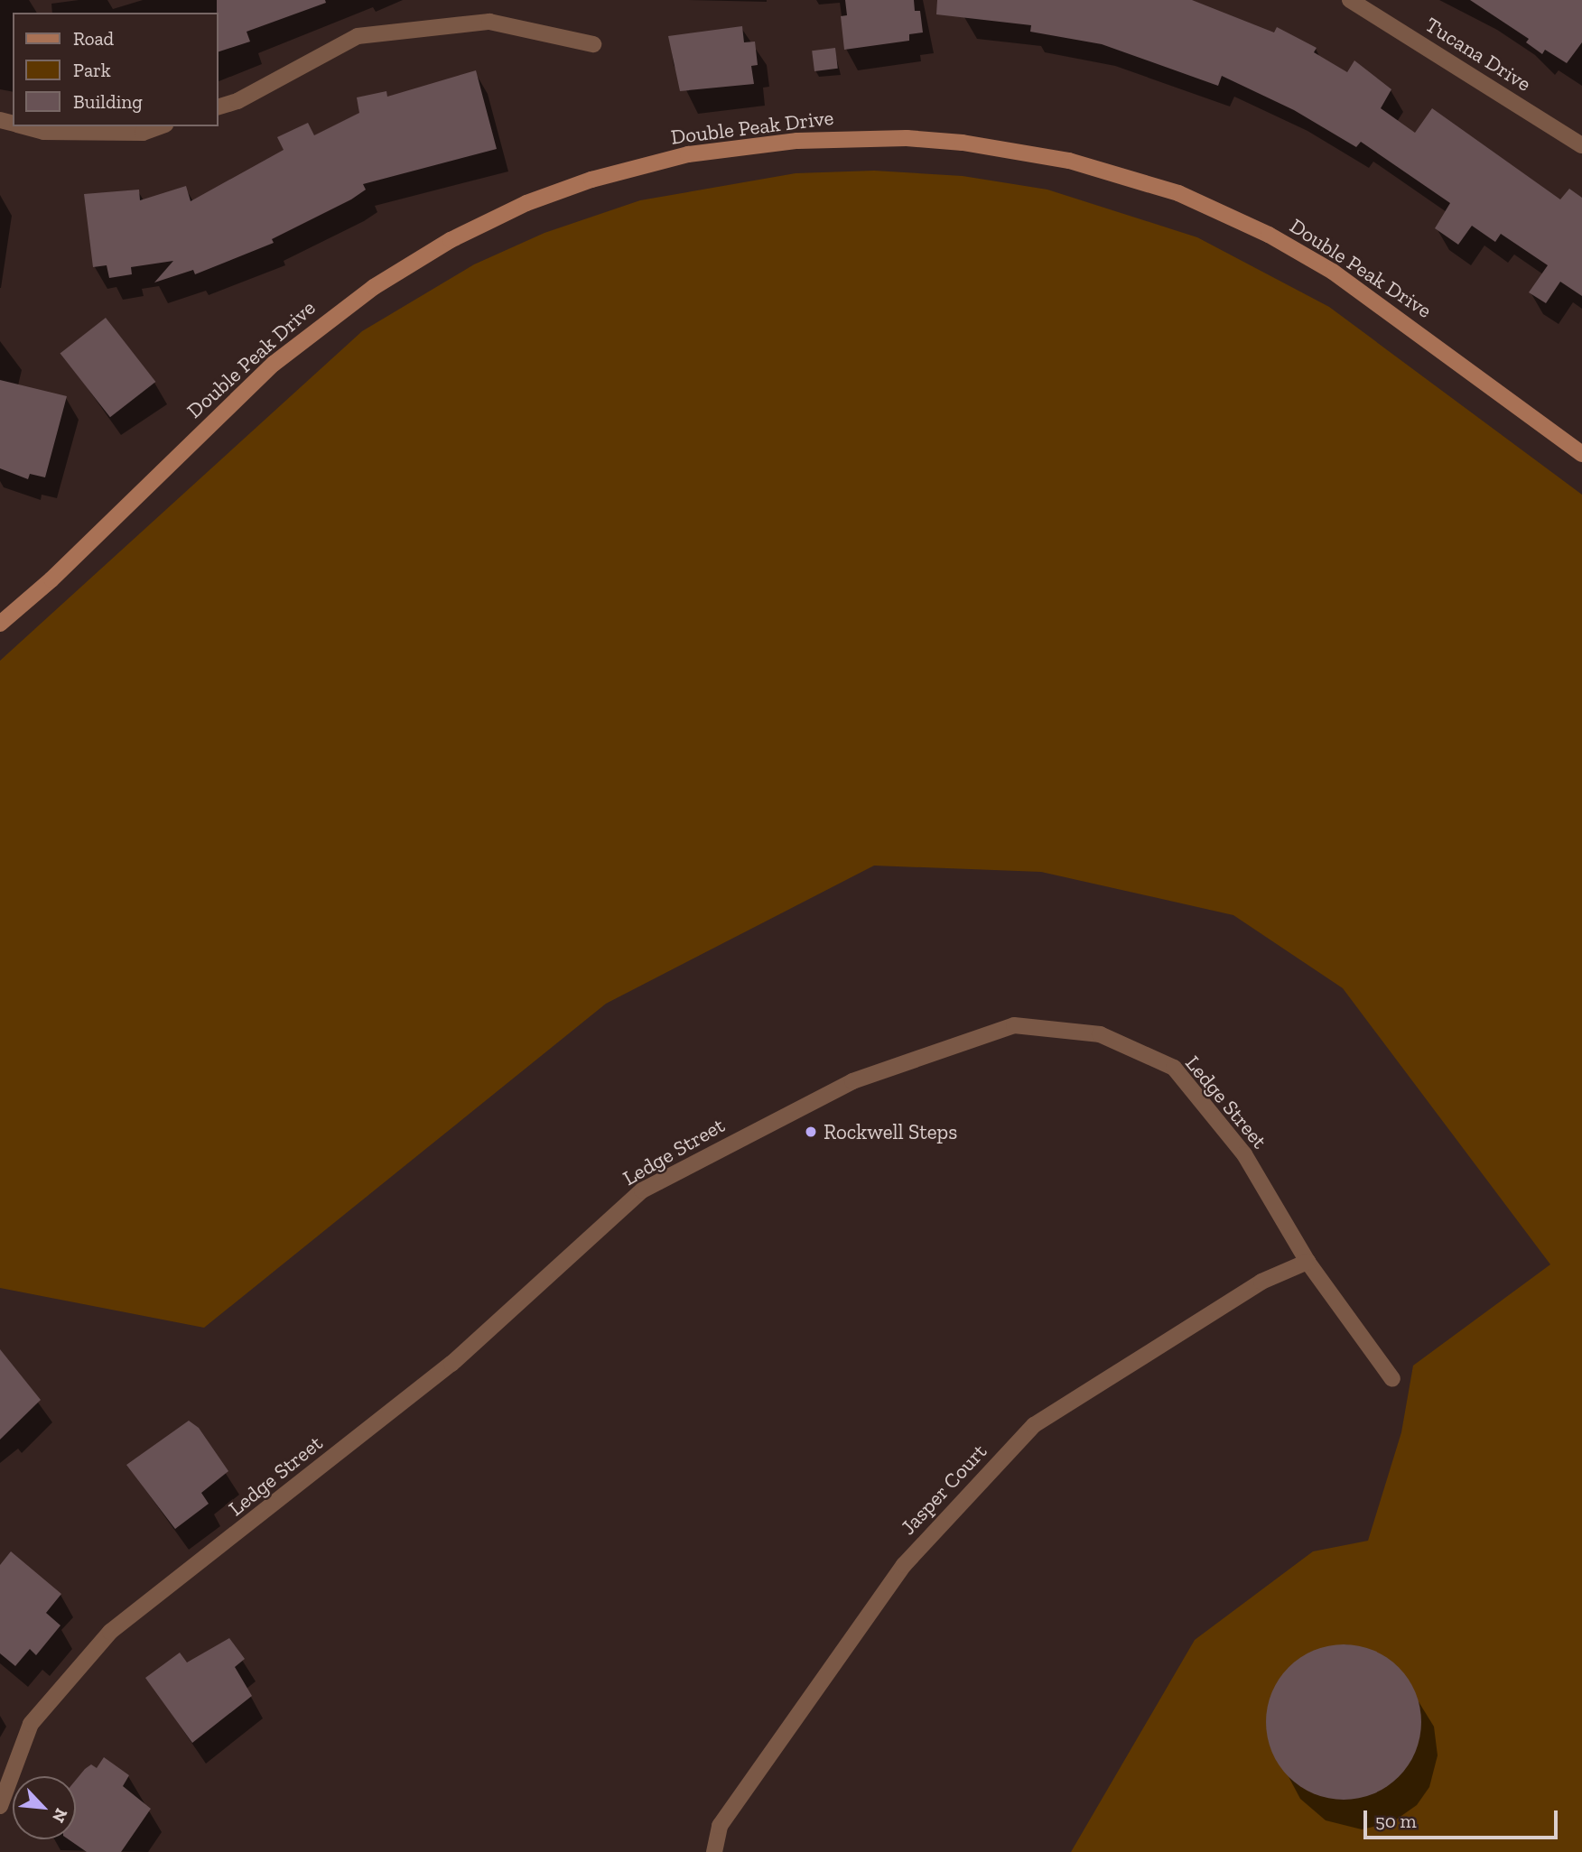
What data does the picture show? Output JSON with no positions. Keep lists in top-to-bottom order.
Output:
{
  "streets": {
    "street": [
      "Tucana Drive",
      "Double Peak Drive",
      "Ledge Street",
      "Jasper Court"
    ]
  },
  "crossings": [
    ["Ledge Street", "Jasper Court"]
  ],
  "places": ["Rockwell Steps"],
  "legend": ["Road", "Park", "Building"],
  "scale_bar": "50 m",
  "north": "bottom right"
}
